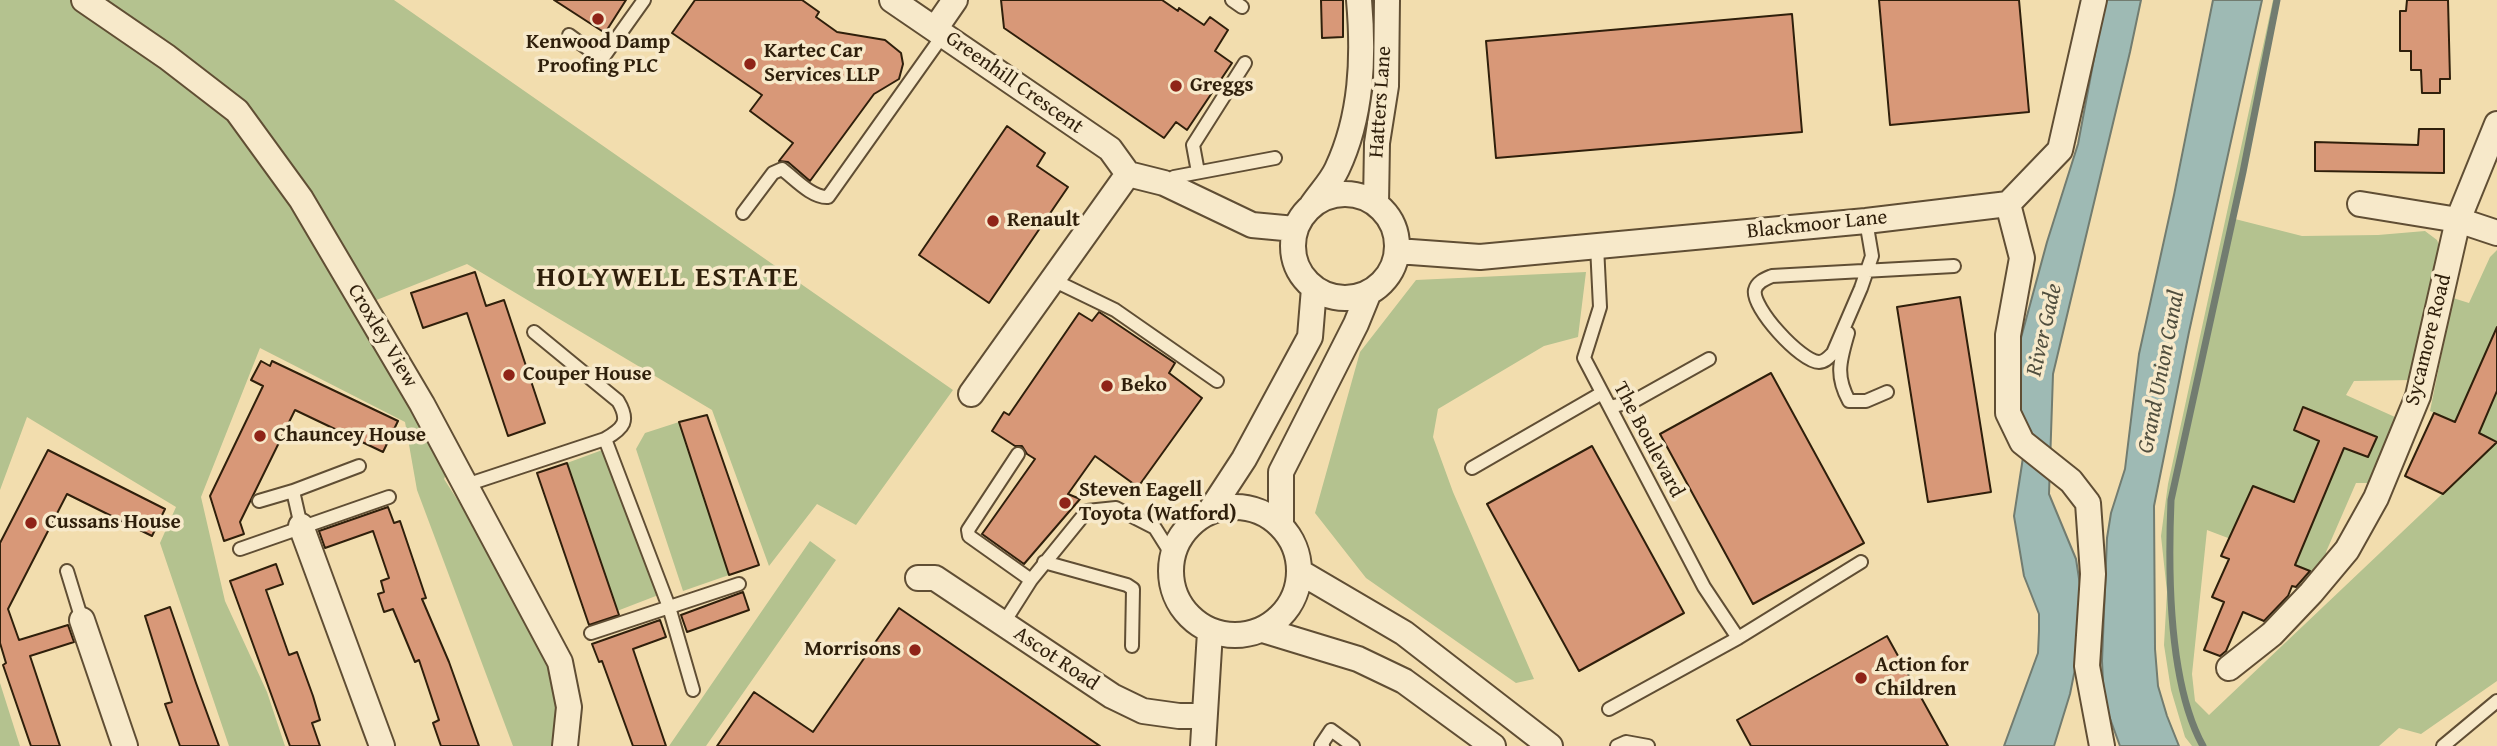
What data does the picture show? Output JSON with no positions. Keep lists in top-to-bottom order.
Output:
{
  "streets": {
    "street": [
      "Greenhill Crescent",
      "Hatters Lane",
      "Blackmoor Lane",
      "Croxley View",
      "Sycamore Road",
      "Ascot Road"
    ],
    "lane": ["The Boulevard"]
  },
  "crossings": [
    ["Hatters Lane", "Blackmoor Lane"],
    ["Blackmoor Lane", "The Boulevard"]
  ],
  "districts": ["HOLYWELL ESTATE"],
  "water": ["River Gade", "Grand Union Canal"],
  "places": [
    "Kenwood Damp Proofing PLC",
    "Kartec Car Services LLP",
    "Greggs",
    "Renault",
    "Couper House",
    "Beko",
    "Chauncey House",
    "Steven Eagell Toyota (Watford)",
    "Cussans House",
    "Morrisons",
    "Action for Children"
  ]
}
